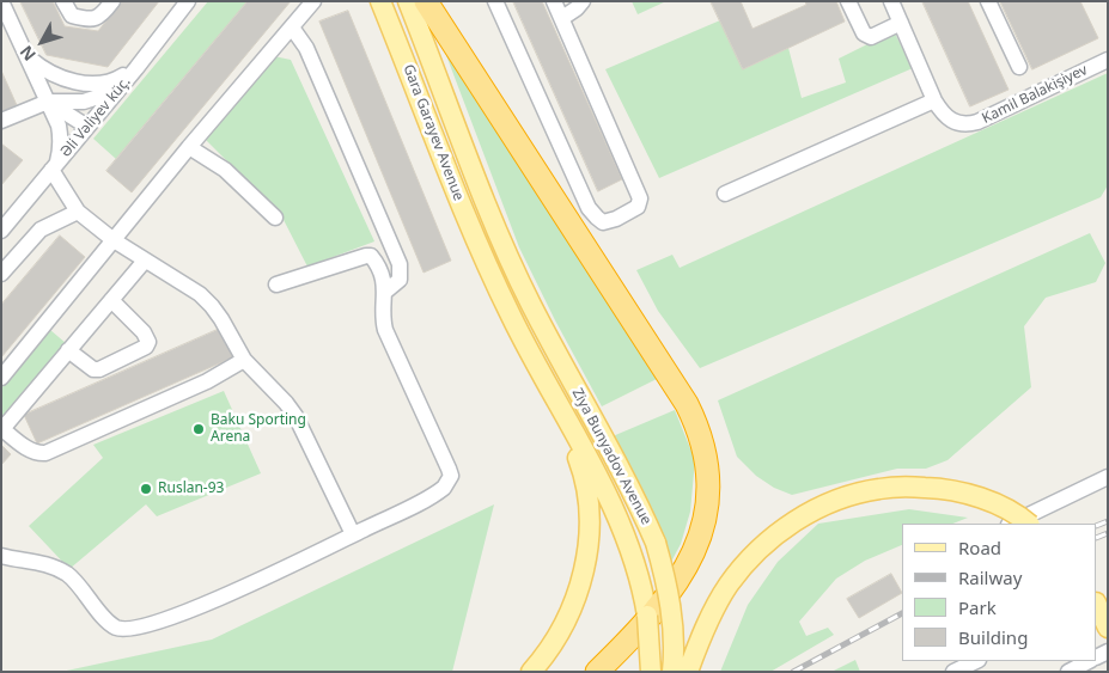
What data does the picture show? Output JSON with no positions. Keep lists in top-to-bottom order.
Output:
{
  "streets": {
    "main road": ["Gara Garayev Avenue", "Ziya Bunyadov Avenue"],
    "street": ["Kamil Balakişiyev", "Əli Vəliyev küç."]
  },
  "crossings": [
    ["Gara Garayev Avenue", "Ziya Bunyadov Avenue"]
  ],
  "places": ["Baku Sporting Arena", "Ruslan-93"],
  "legend": [
    "Road",
    "Railway",
    "Park",
    "Building"
  ],
  "north": "bottom left"
}
